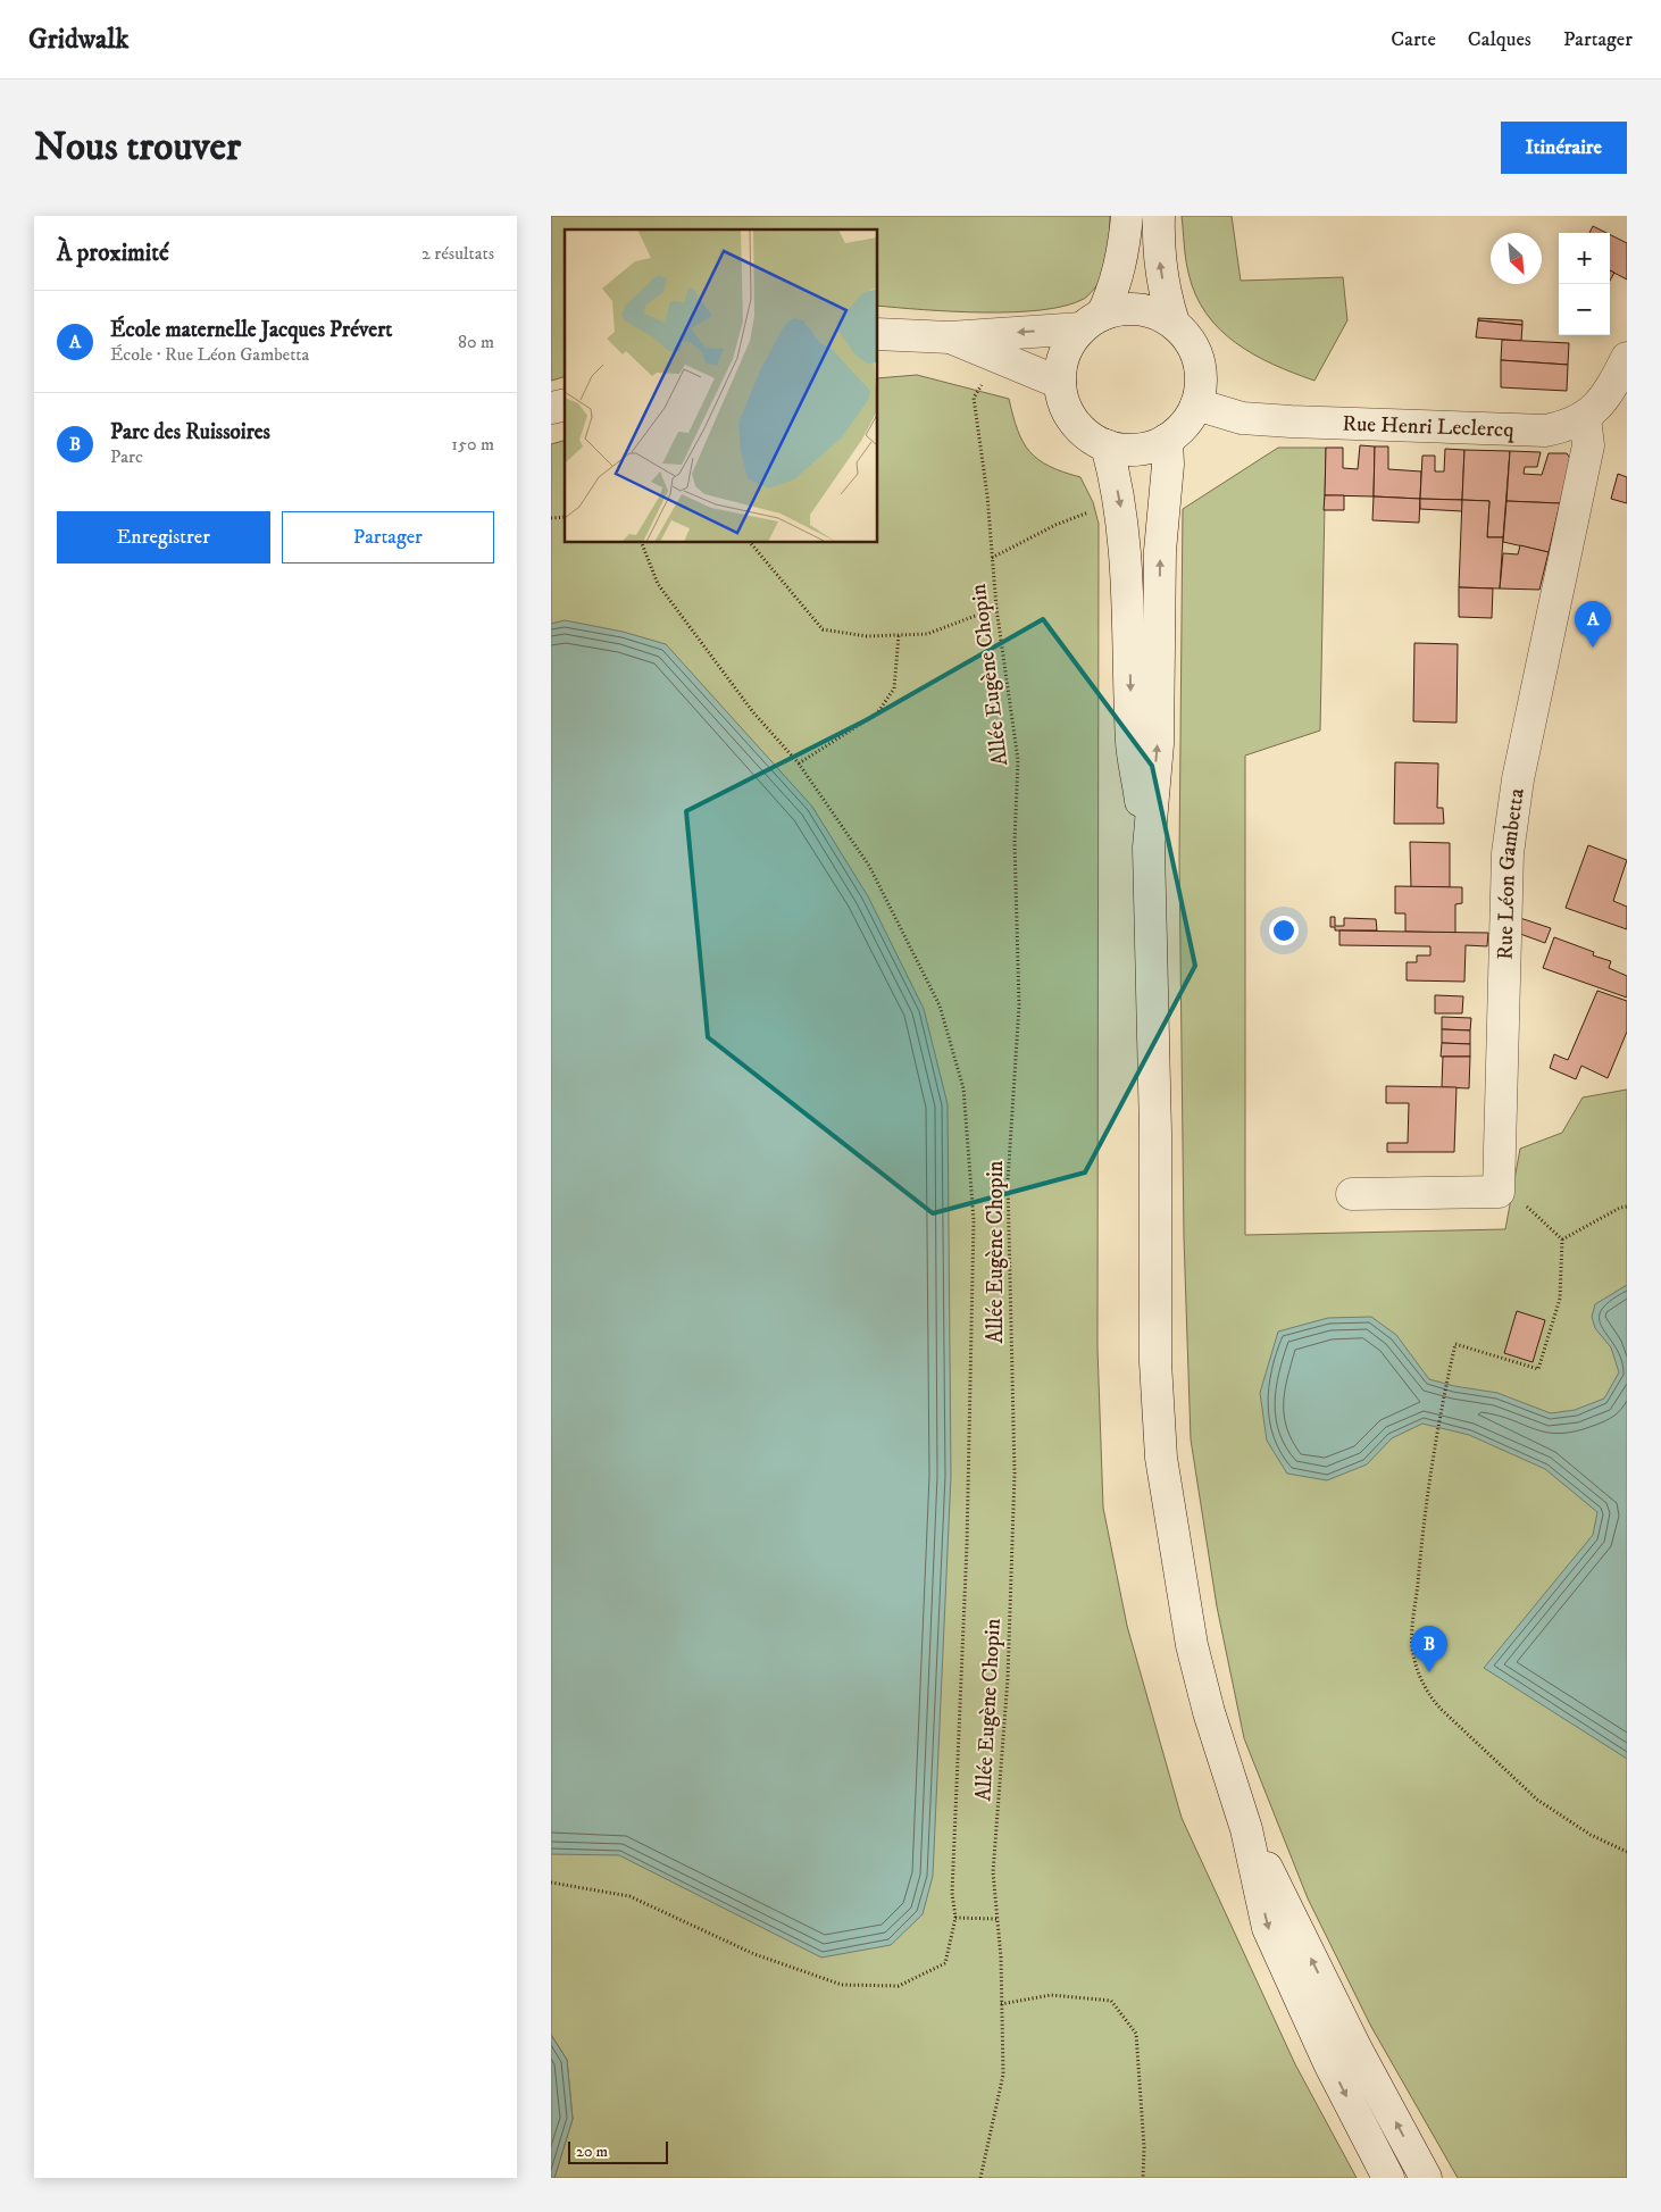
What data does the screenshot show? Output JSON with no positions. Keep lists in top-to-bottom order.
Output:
{
  "streets": {
    "main road": ["Rue Henri Leclercq", "Rue Léon Gambetta"],
    "path": ["Allée Eugène Chopin"]
  },
  "crossings": [
    ["Rue Henri Leclercq", "Rue Léon Gambetta"]
  ],
  "scale_bar": "20 m",
  "north": "bottom right",
  "page": {
    "header": "Gridwalk",
    "nav": ["Carte", "Calques", "Partager"],
    "buttons": [
      "Itinéraire",
      ["Enregistrer", "Partager"]
    ],
    "title": "Nous trouver",
    "heading": ["À proximité", "2 résultats"],
    "map_buttons": ["+", "−"],
    "list": [
      {
        "mark": "A",
        "name": "École maternelle Jacques Prévert",
        "note": "École · Rue Léon Gambetta",
        "value": "80 m"
      },
      {
        "mark": "B",
        "name": "Parc des Ruissoires",
        "note": "Parc",
        "value": "150 m"
      }
    ],
    "pins": ["A", "B"],
    "scale": "20 m"
  }
}
